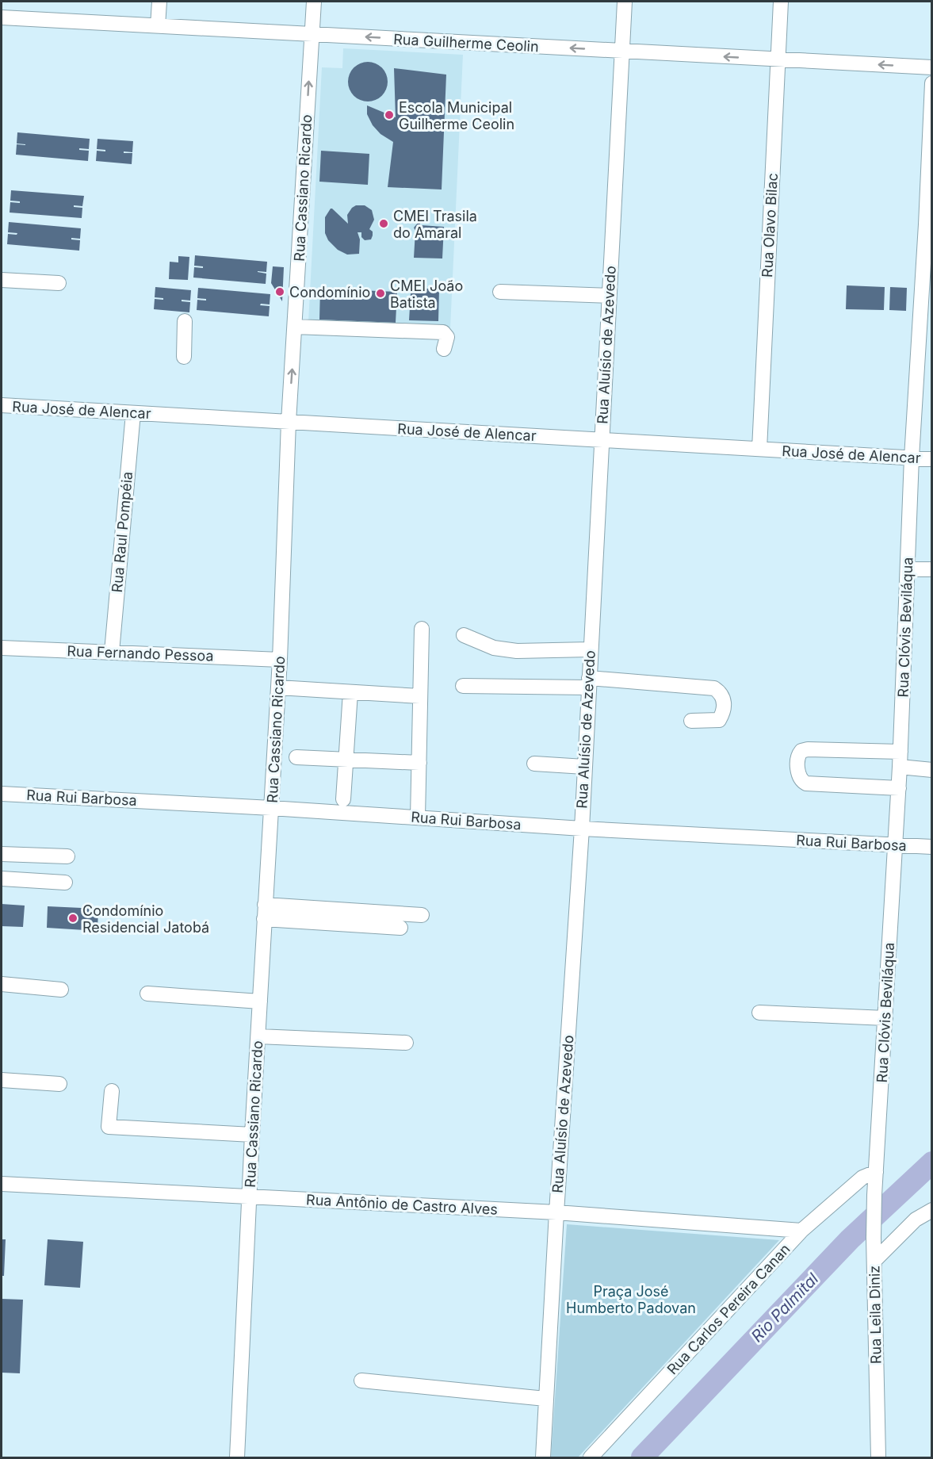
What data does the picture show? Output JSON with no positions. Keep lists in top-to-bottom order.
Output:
{
  "streets": {
    "street": [
      "Rua Guilherme Ceolin",
      "Rua Cassiano Ricardo",
      "Rua Olavo Bilac",
      "Rua Aluísio de Azevedo",
      "Rua José de Alencar",
      "Rua Raul Pompéia",
      "Rua Clóvis Beviláqua",
      "Rua Fernando Pessoa",
      "Rua Rui Barbosa",
      "Rua Antônio de Castro Alves",
      "Rua Carlos Pereira Canan",
      "Rua Leila Diniz"
    ]
  },
  "crossings": [
    ["Rua Guilherme Ceolin", "Rua Cassiano Ricardo"],
    ["Rua Guilherme Ceolin", "Rua Olavo Bilac"],
    ["Rua Guilherme Ceolin", "Rua Aluísio de Azevedo"],
    ["Rua Cassiano Ricardo", "Rua José de Alencar"],
    ["Rua Cassiano Ricardo", "Rua Fernando Pessoa"],
    ["Rua Cassiano Ricardo", "Rua Rui Barbosa"],
    ["Rua Cassiano Ricardo", "Rua Antônio de Castro Alves"],
    ["Rua Olavo Bilac", "Rua José de Alencar"],
    ["Rua Aluísio de Azevedo", "Rua José de Alencar"],
    ["Rua Aluísio de Azevedo", "Rua Rui Barbosa"],
    ["Rua Aluísio de Azevedo", "Rua Antônio de Castro Alves"],
    ["Rua José de Alencar", "Rua Raul Pompéia"],
    ["Rua José de Alencar", "Rua Clóvis Beviláqua"],
    ["Rua Raul Pompéia", "Rua Fernando Pessoa"],
    ["Rua Clóvis Beviláqua", "Rua Rui Barbosa"],
    ["Rua Clóvis Beviláqua", "Rua Carlos Pereira Canan"],
    ["Rua Clóvis Beviláqua", "Rua Leila Diniz"],
    ["Rua Antônio de Castro Alves", "Rua Carlos Pereira Canan"],
    ["Rua Carlos Pereira Canan", "Rua Leila Diniz"]
  ],
  "one_way": ["Rua Guilherme Ceolin"],
  "water": ["Rio Palmital"],
  "parks": ["Praça José Humberto Padovan"],
  "places": [
    "Escola Municipal Guilherme Ceolin",
    "CMEI Trasila do Amaral",
    "Condomínio",
    "CMEI João Batista",
    "Condomínio Residencial Jatobá"
  ]
}
